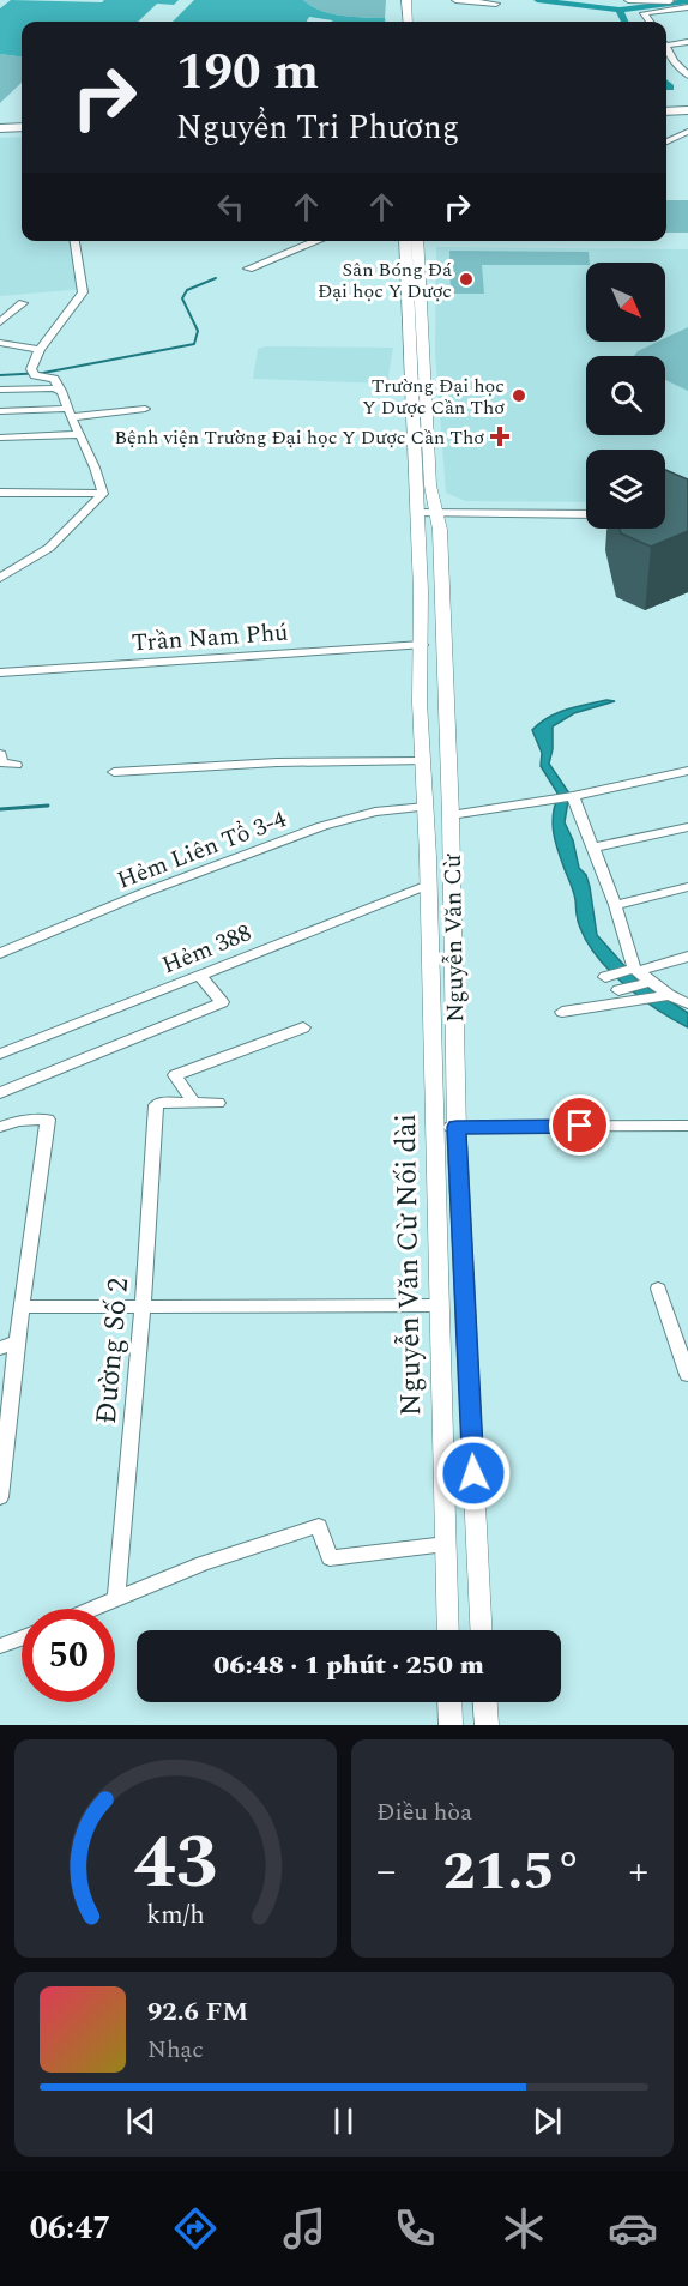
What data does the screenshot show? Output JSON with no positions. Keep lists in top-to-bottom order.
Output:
{
  "streets": {
    "main road": ["Nguyễn Văn Cừ", "Nguyễn Văn Cừ Nối dài"],
    "street": [
      "Trần Nam Phú",
      "Hẻm Liên Tổ 3-4",
      "Hẻm 388",
      "Đường Số 2"
    ]
  },
  "crossings": [
    ["Trần Nam Phú", "Nguyễn Văn Cừ"],
    ["Hẻm Liên Tổ 3-4", "Nguyễn Văn Cừ"],
    ["Nguyễn Văn Cừ", "Hẻm 388"],
    ["Nguyễn Văn Cừ", "Nguyễn Văn Cừ Nối dài"],
    ["Hẻm 388", "Nguyễn Văn Cừ Nối dài"]
  ],
  "places": {
    "other": ["Sân Bóng Đá Đại học Y Dược", "Trường Đại học Y Dược Cần Thơ"],
    "health": ["Bệnh viện Trường Đại học Y Dược Cần Thơ"]
  },
  "north": "bottom right",
  "page": {
    "turn": ["190 m", "Nguyển Tri Phương"],
    "limit": "50",
    "trip": "06:48 · 1 phút · 250 m",
    "tile": "Điều hòa",
    "heat": ["−", "21.5°", "+"],
    "song": ["92.6 FM", "Nhạc"],
    "tabs": "06:47",
    "gauge": ["43", "km/h"]
  }
}
